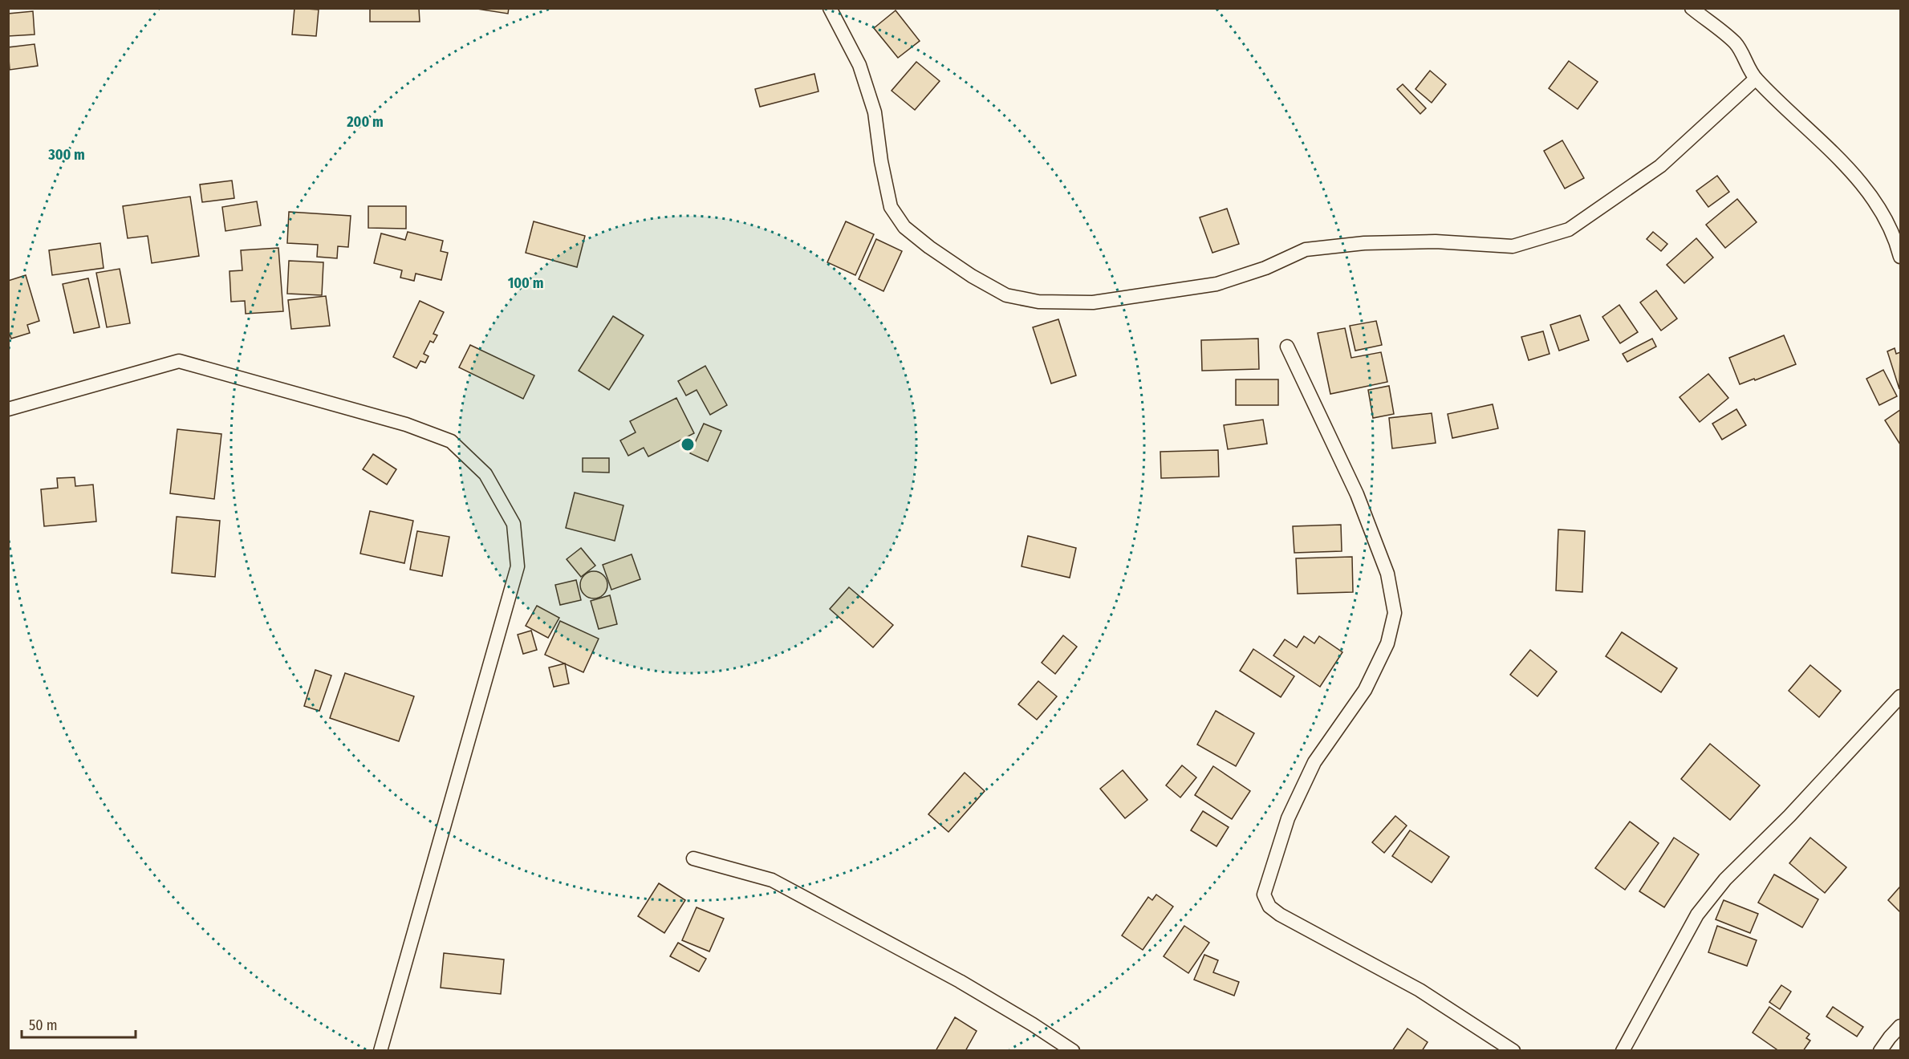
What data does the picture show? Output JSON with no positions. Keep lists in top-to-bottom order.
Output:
{
  "scale_bar": "50 m",
  "rings": ["200 m", "300 m", "100 m"]
}
